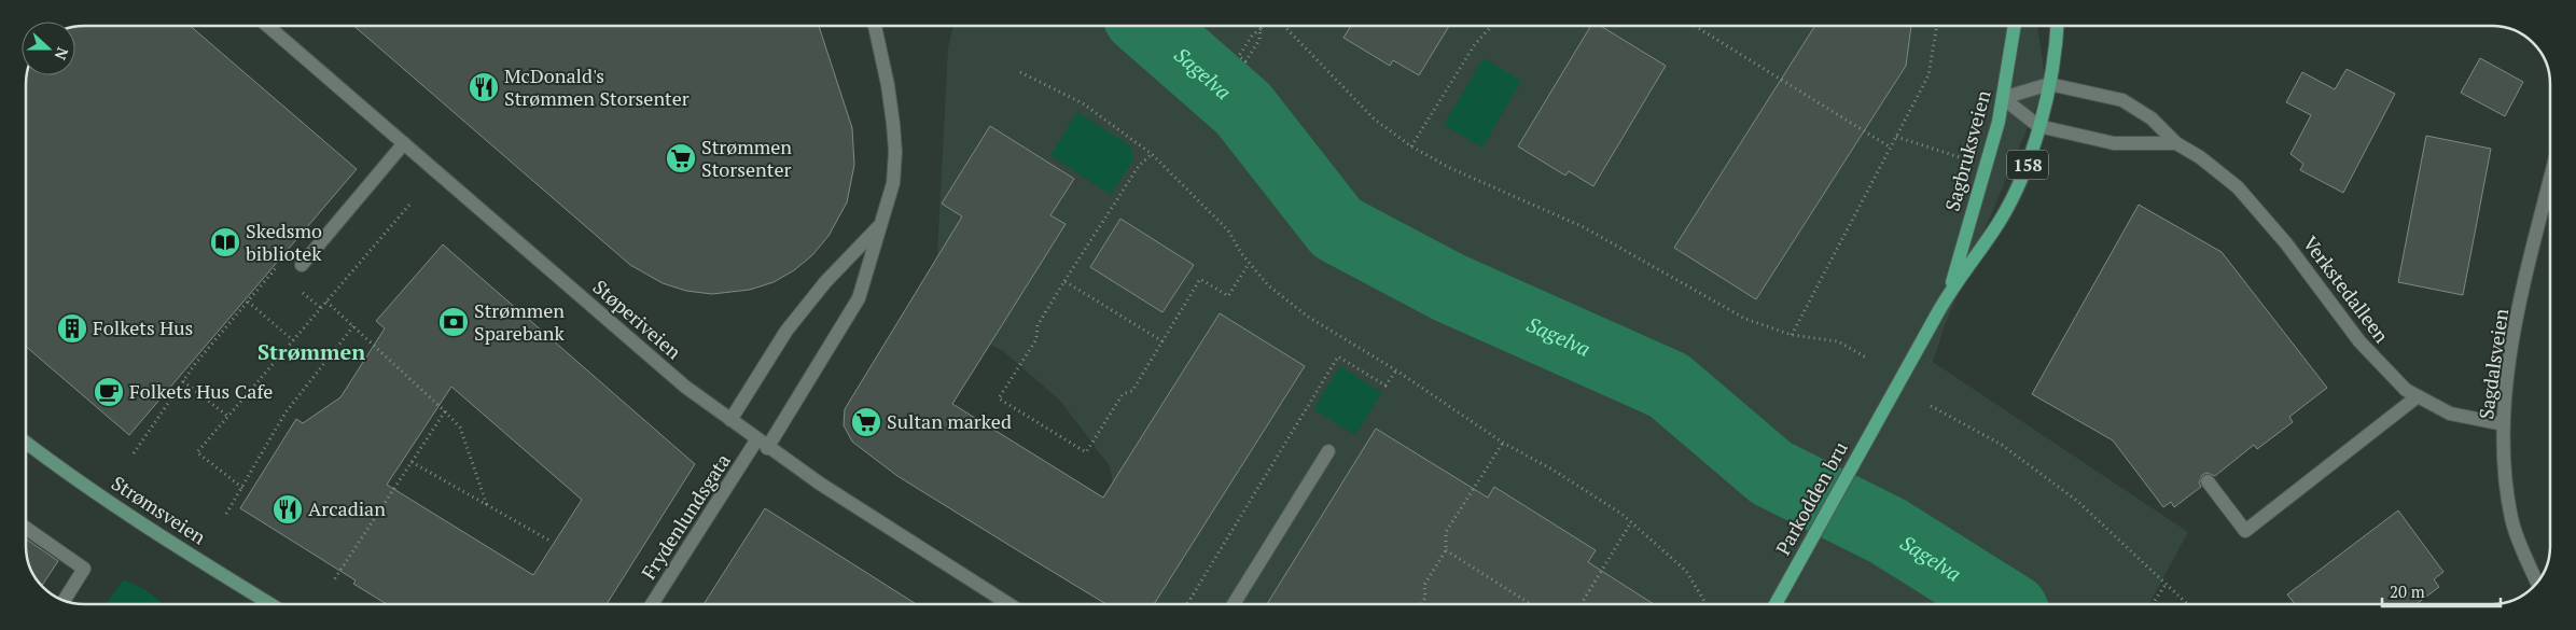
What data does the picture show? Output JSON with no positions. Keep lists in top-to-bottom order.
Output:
{
  "streets": {
    "main road": [
      "Sagbruksveien",
      "158",
      "Parkodden bru",
      "Strømsveien"
    ],
    "street": [
      "Verkstedalleen",
      "Støperiveien",
      "Sagdalsveien",
      "Frydenlundsgata"
    ]
  },
  "crossings": [
    ["Sagbruksveien", "Verkstedalleen"],
    ["Sagbruksveien", "Parkodden bru"],
    ["Verkstedalleen", "Sagdalsveien"],
    ["Støperiveien", "Frydenlundsgata"]
  ],
  "districts": ["Strømmen"],
  "water": ["Sagelva"],
  "places": {
    "restaurant": ["McDonald's Strømmen Storsenter", "Arcadian"],
    "supermarket": ["Strømmen Storsenter", "Sultan marked"],
    "library": ["Skedsmo bibliotek"],
    "bank": ["Strømmen Sparebank"],
    "building": ["Folkets Hus"],
    "cafe": ["Folkets Hus Cafe"]
  },
  "scale_bar": "20 m",
  "north": "right"
}
